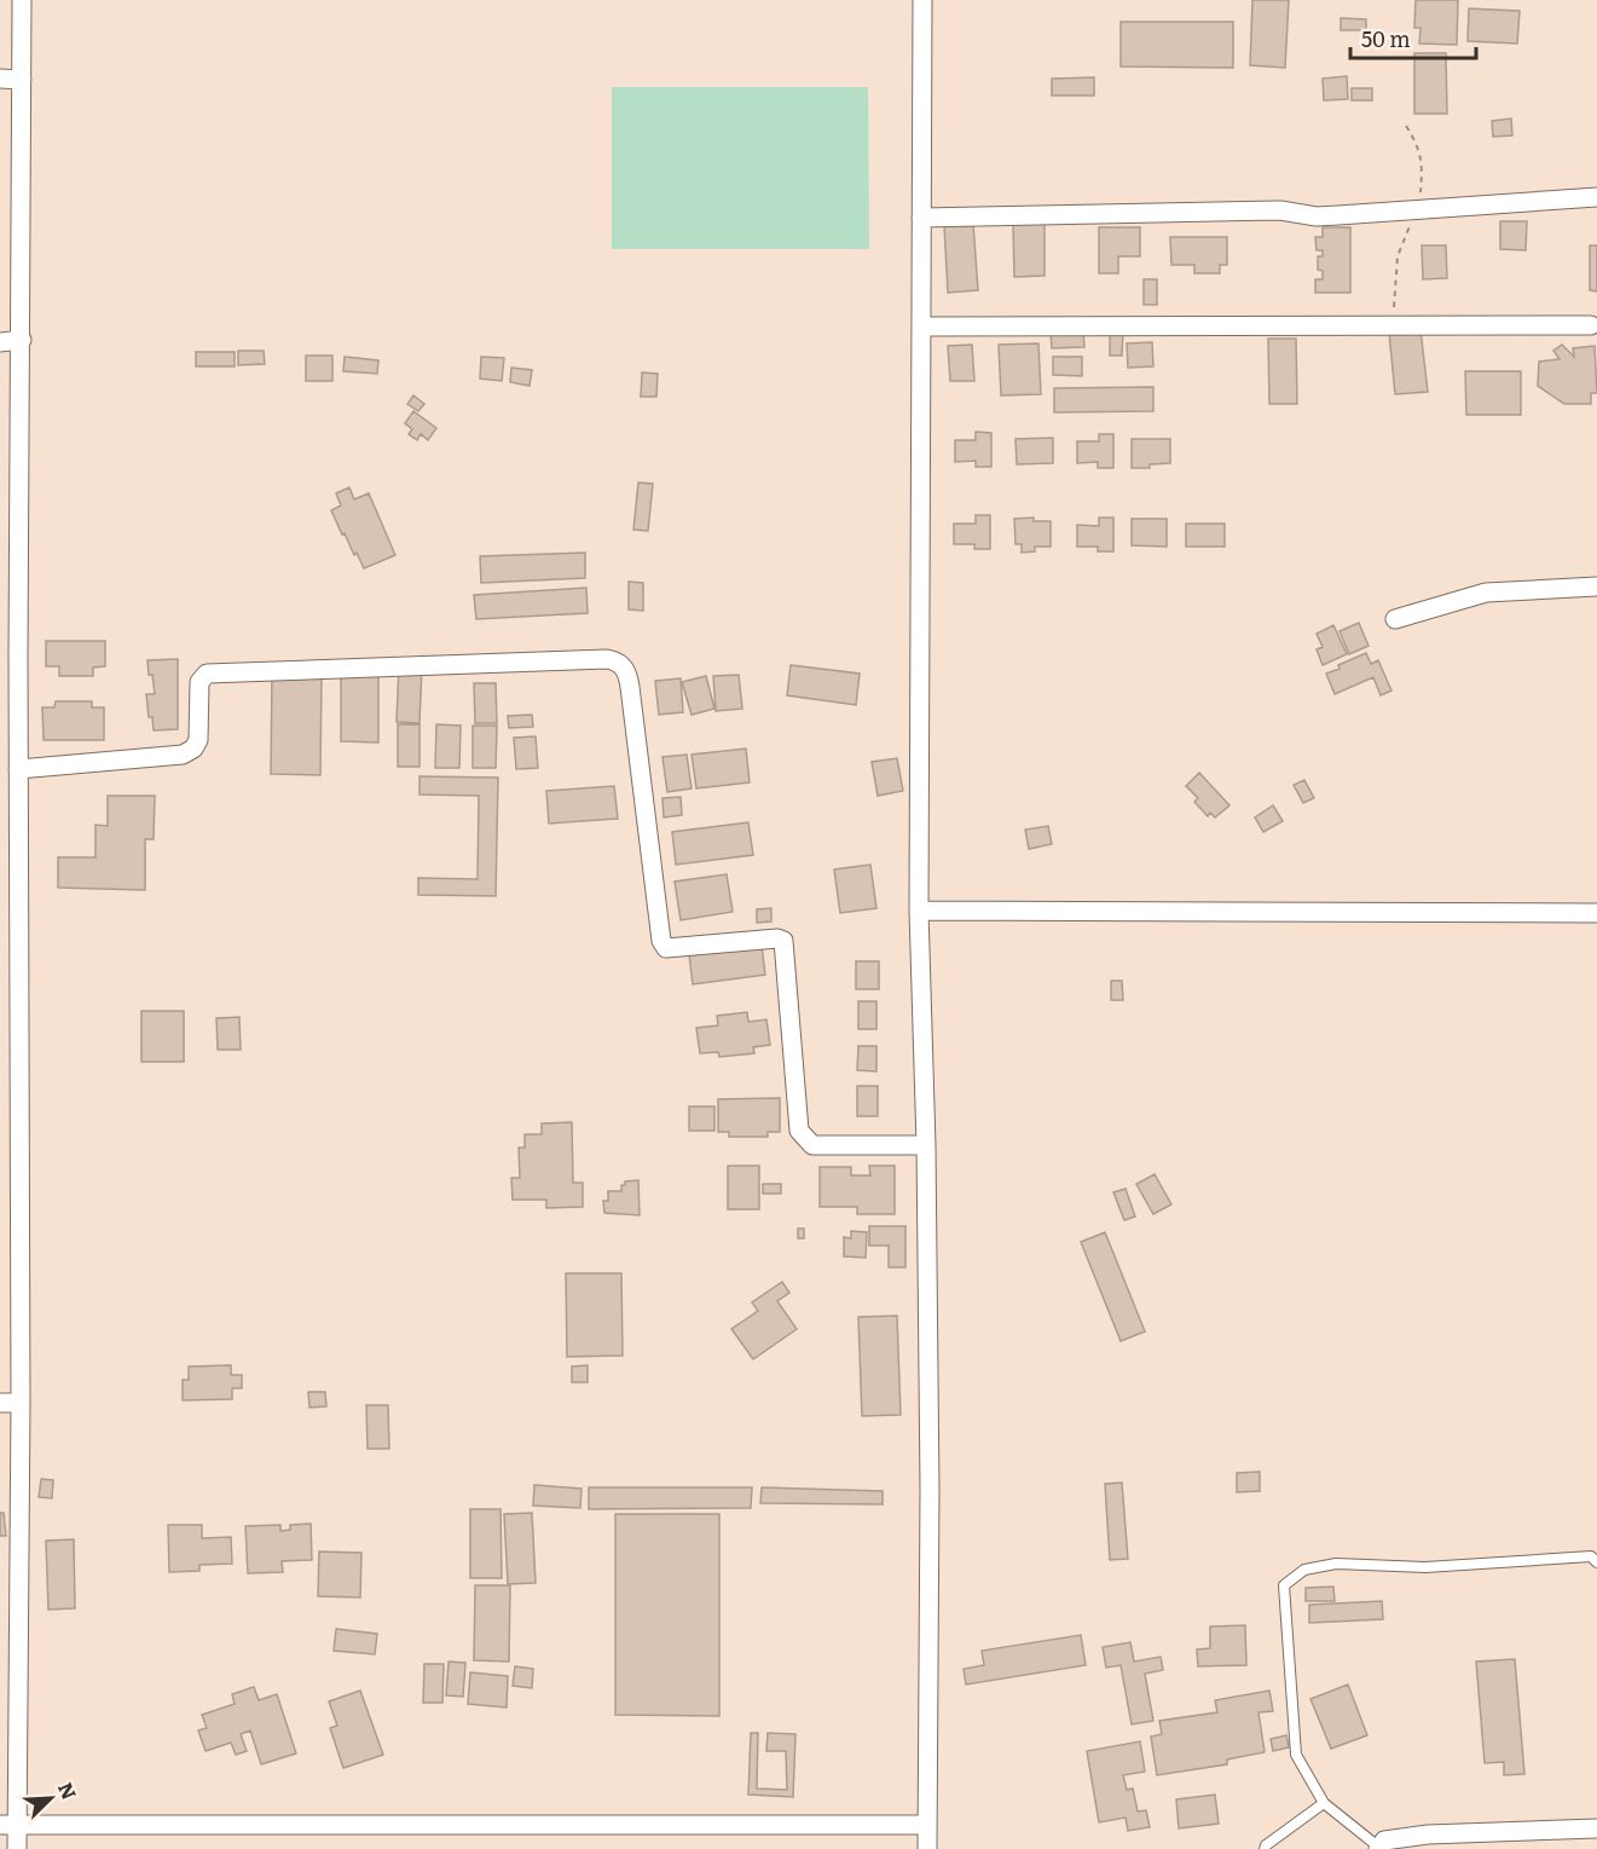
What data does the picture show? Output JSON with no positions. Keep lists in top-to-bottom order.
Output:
{
  "scale_bar": "50 m",
  "north": "top right"
}
